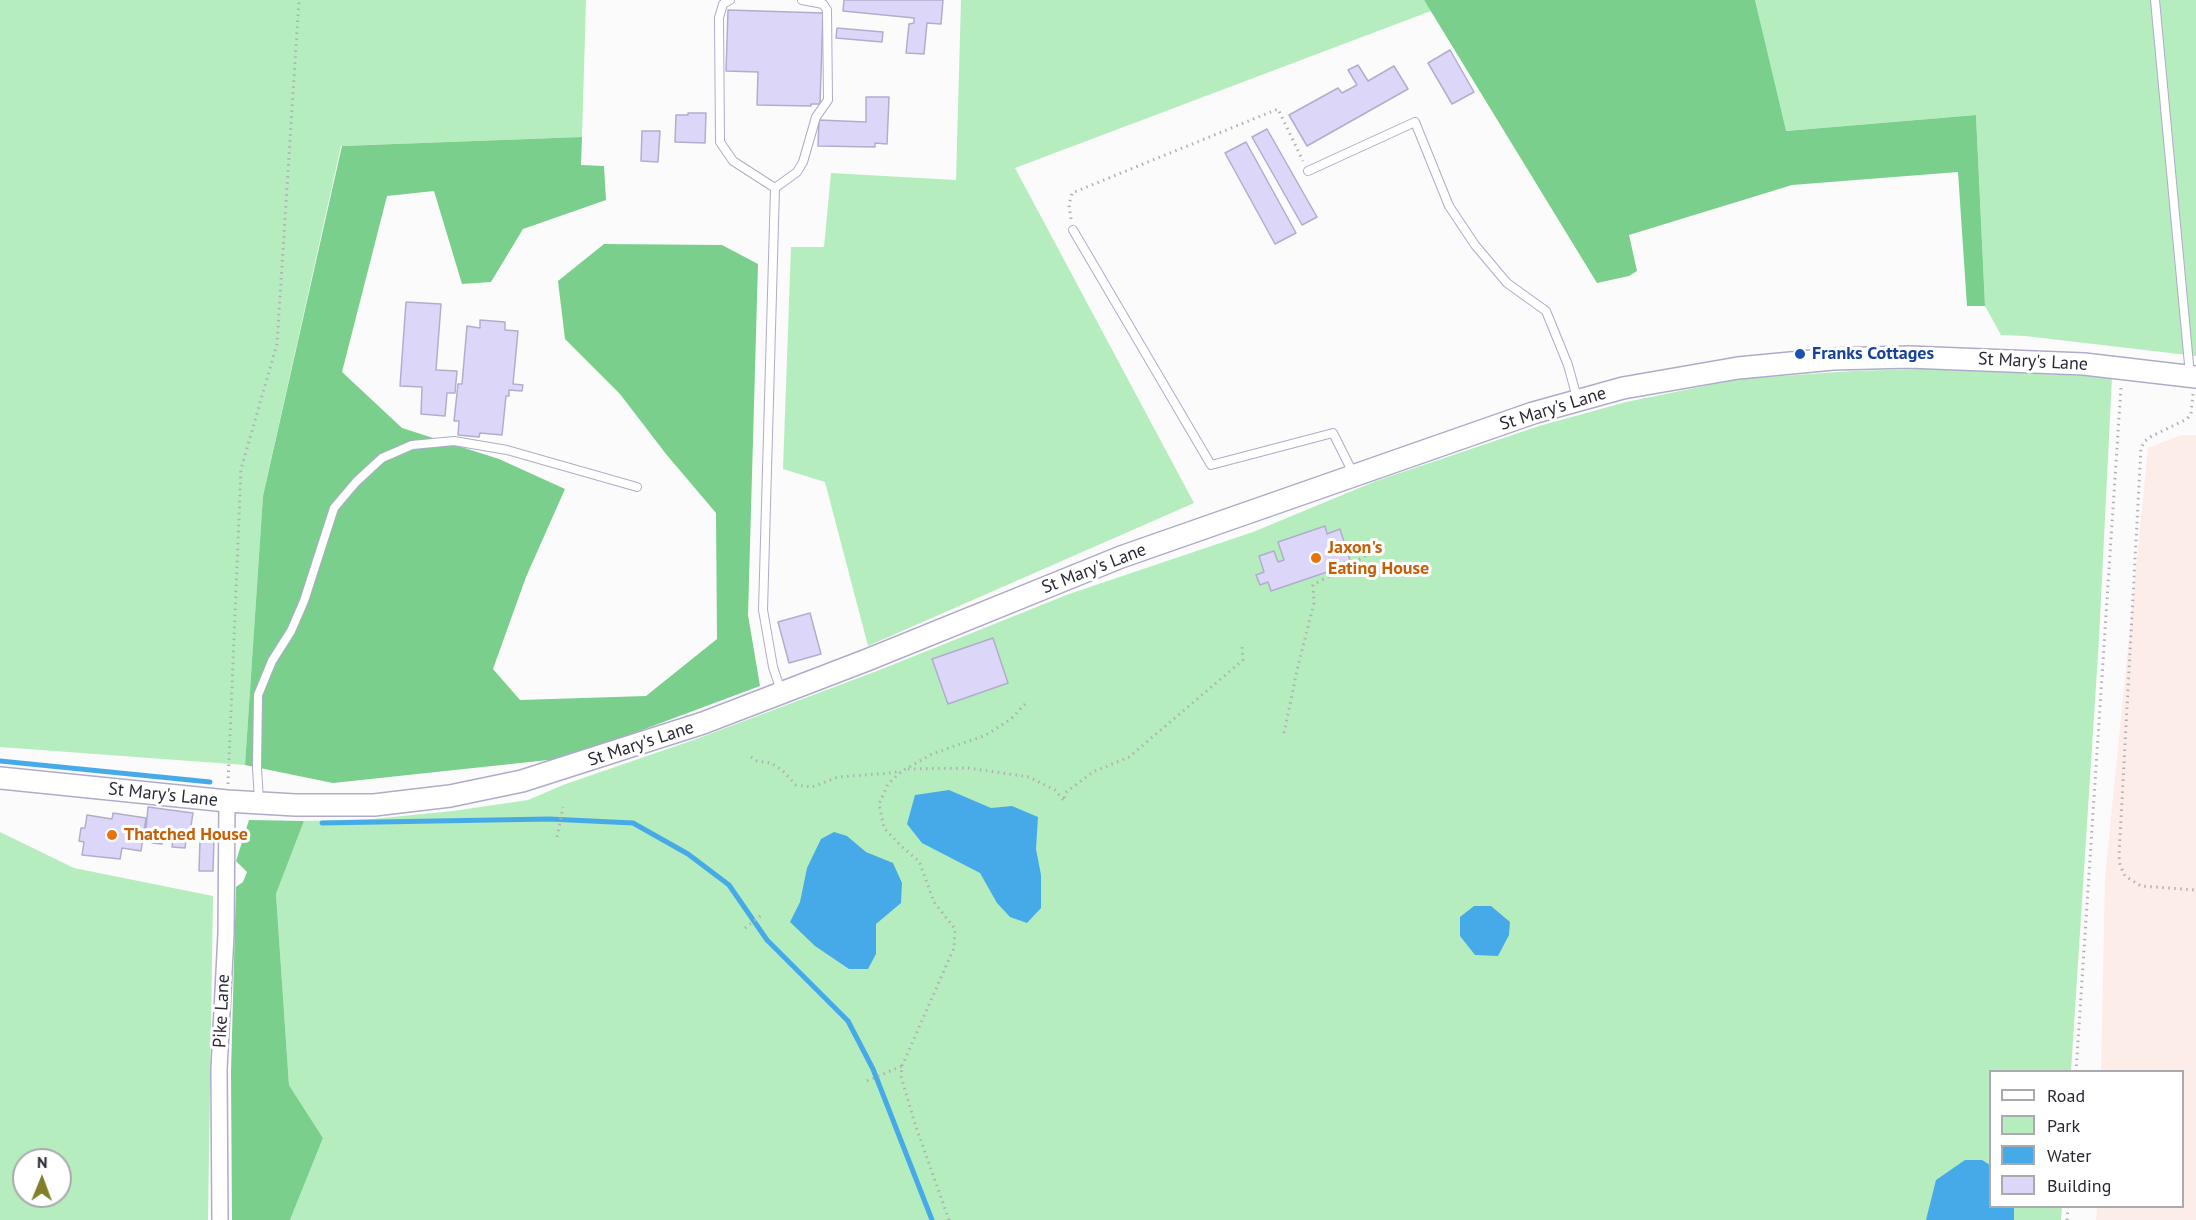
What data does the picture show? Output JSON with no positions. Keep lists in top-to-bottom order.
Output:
{
  "streets": {
    "main road": ["St Mary's Lane"],
    "street": ["Pike Lane"]
  },
  "crossings": [
    ["St Mary's Lane", "Pike Lane"]
  ],
  "places": ["Franks Cottages", "Jaxon's Eating House", "Thatched House"],
  "legend": [
    "Road",
    "Park",
    "Water",
    "Building"
  ],
  "north": "top"
}
